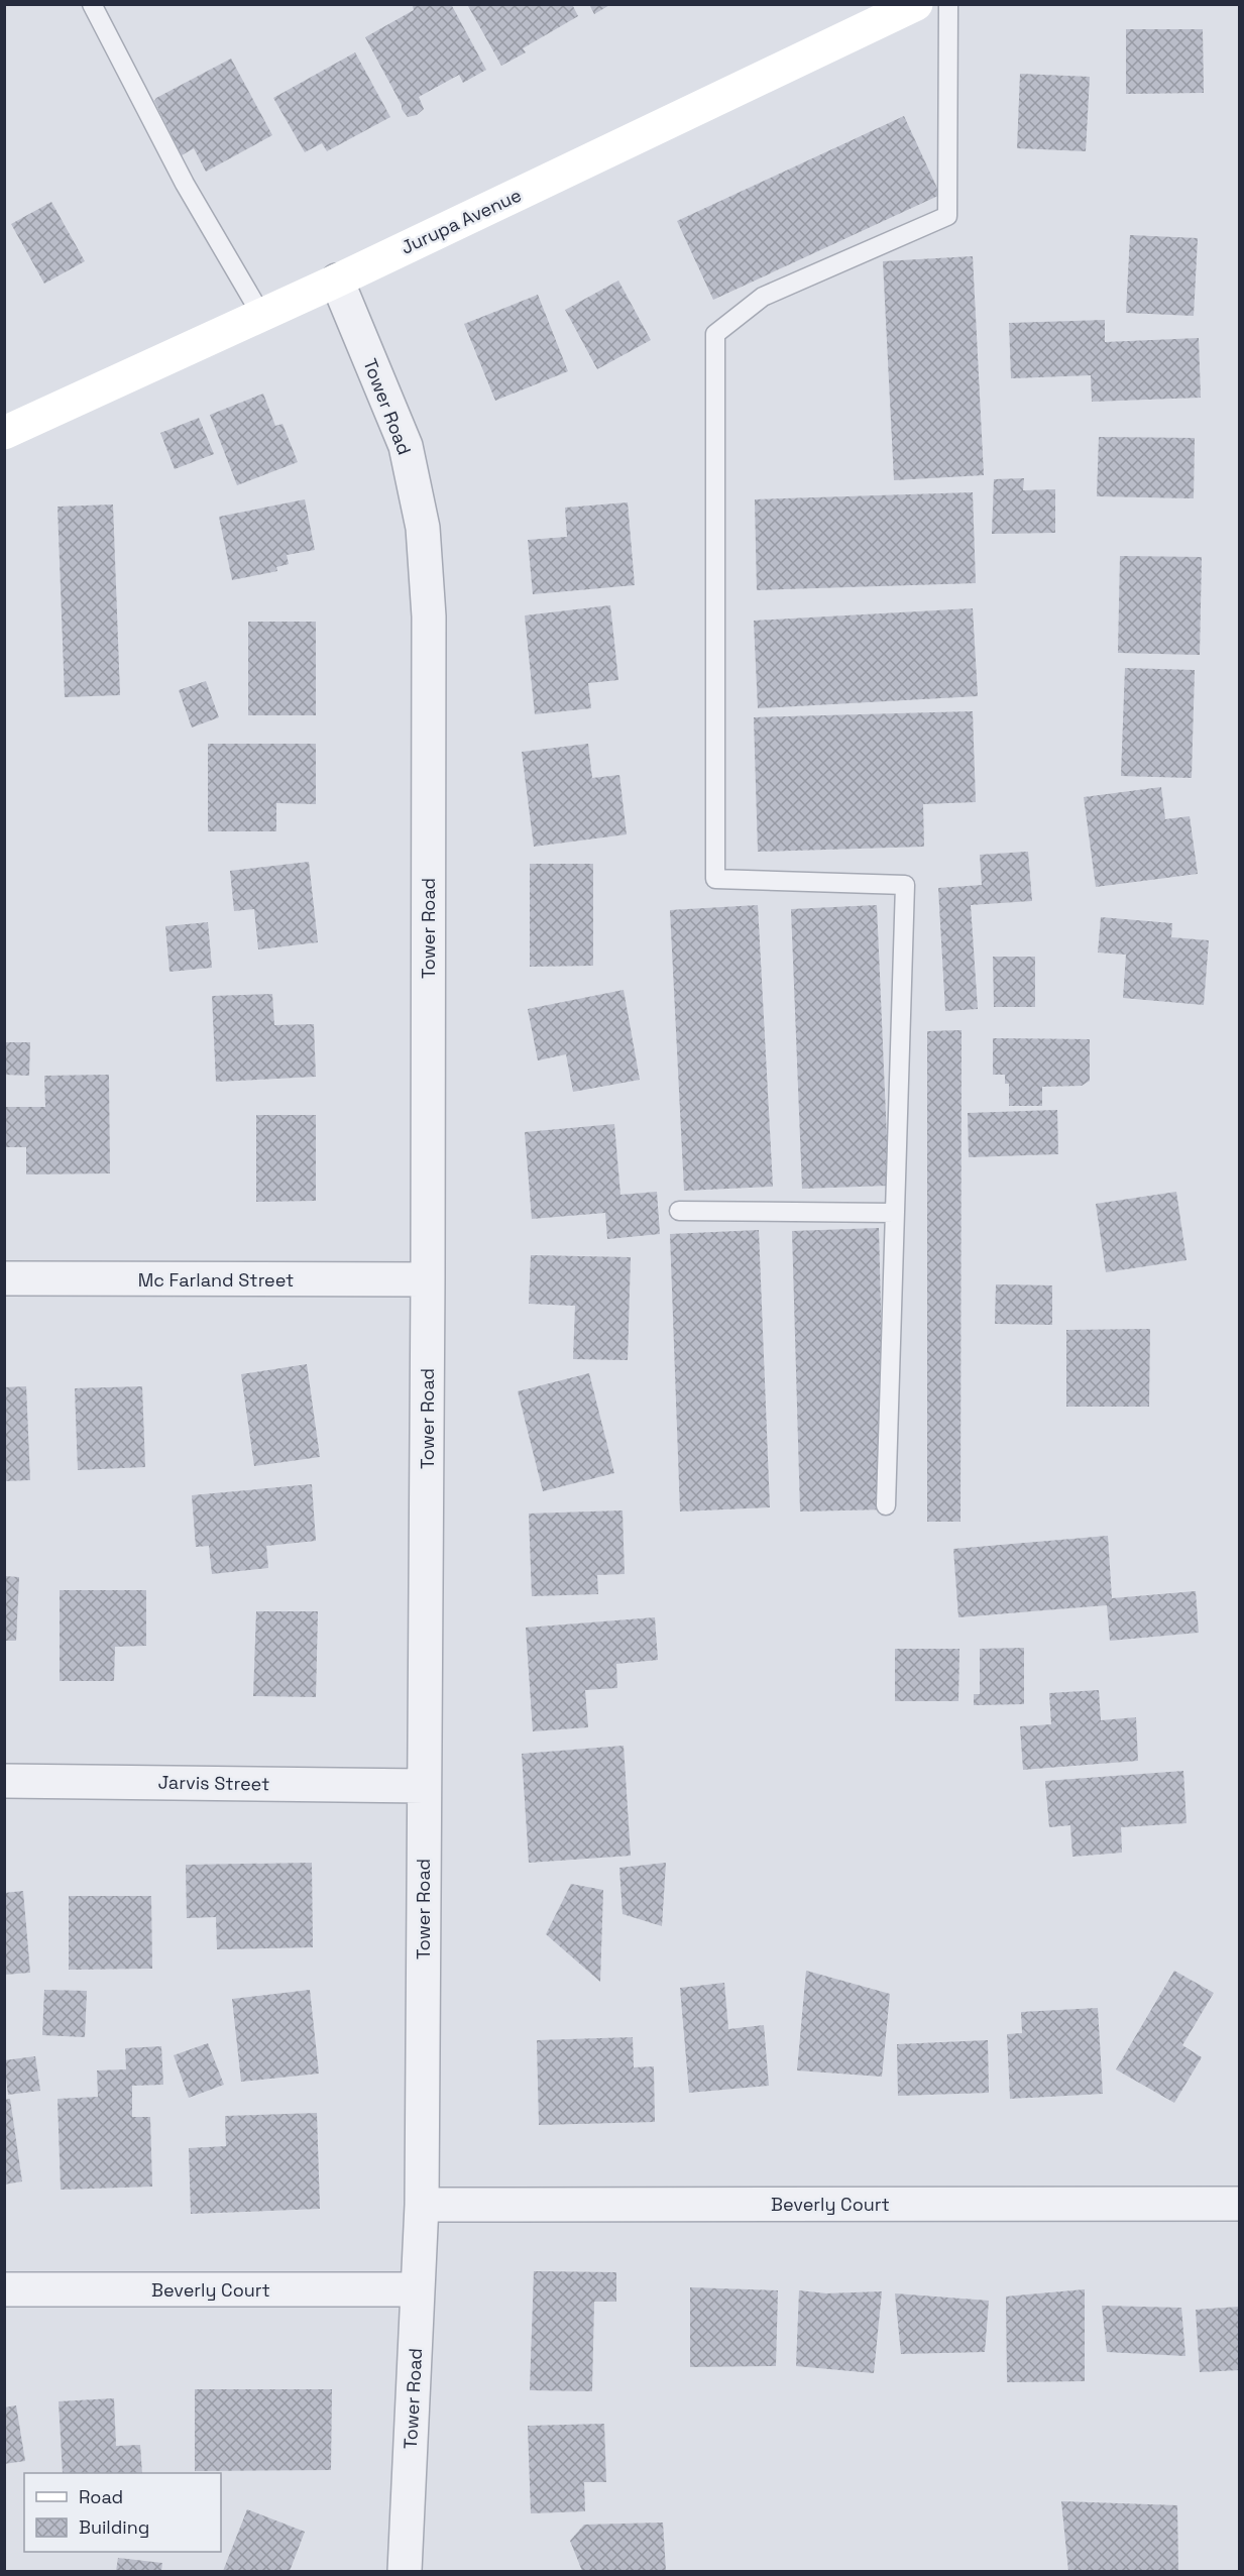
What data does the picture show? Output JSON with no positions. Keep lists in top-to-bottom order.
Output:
{
  "streets": {
    "main road": ["Jurupa Avenue"],
    "street": [
      "Tower Road",
      "Mc Farland Street",
      "Jarvis Street",
      "Beverly Court"
    ]
  },
  "crossings": [
    ["Jurupa Avenue", "Tower Road"],
    ["Tower Road", "Mc Farland Street"],
    ["Tower Road", "Jarvis Street"],
    ["Tower Road", "Beverly Court"]
  ],
  "legend": ["Road", "Building"]
}
